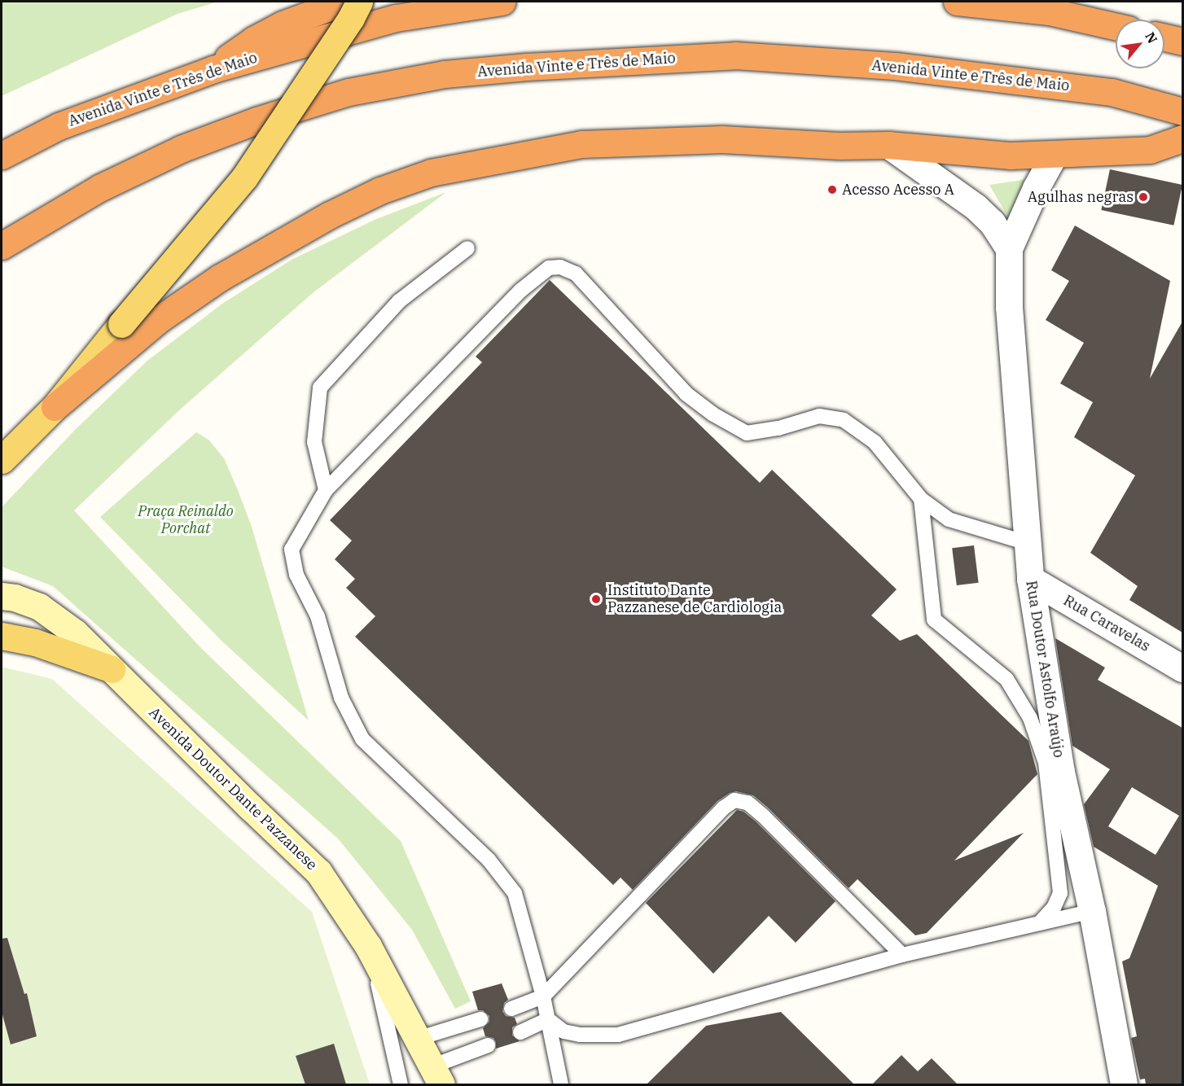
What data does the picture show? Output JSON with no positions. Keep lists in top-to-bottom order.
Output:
{
  "streets": {
    "highway": ["Avenida Vinte e Três de Maio"],
    "street": ["Rua Caravelas", "Rua Doutor Astolfo Araújo", "Avenida Doutor Dante Pazzanese"]
  },
  "crossings": [
    ["Rua Caravelas", "Rua Doutor Astolfo Araújo"]
  ],
  "parks": ["Praça Reinaldo Porchat"],
  "places": ["Acesso Acesso A", "Agulhas negras", "Instituto Dante Pazzanese de Cardiologia"],
  "north": "top right"
}
